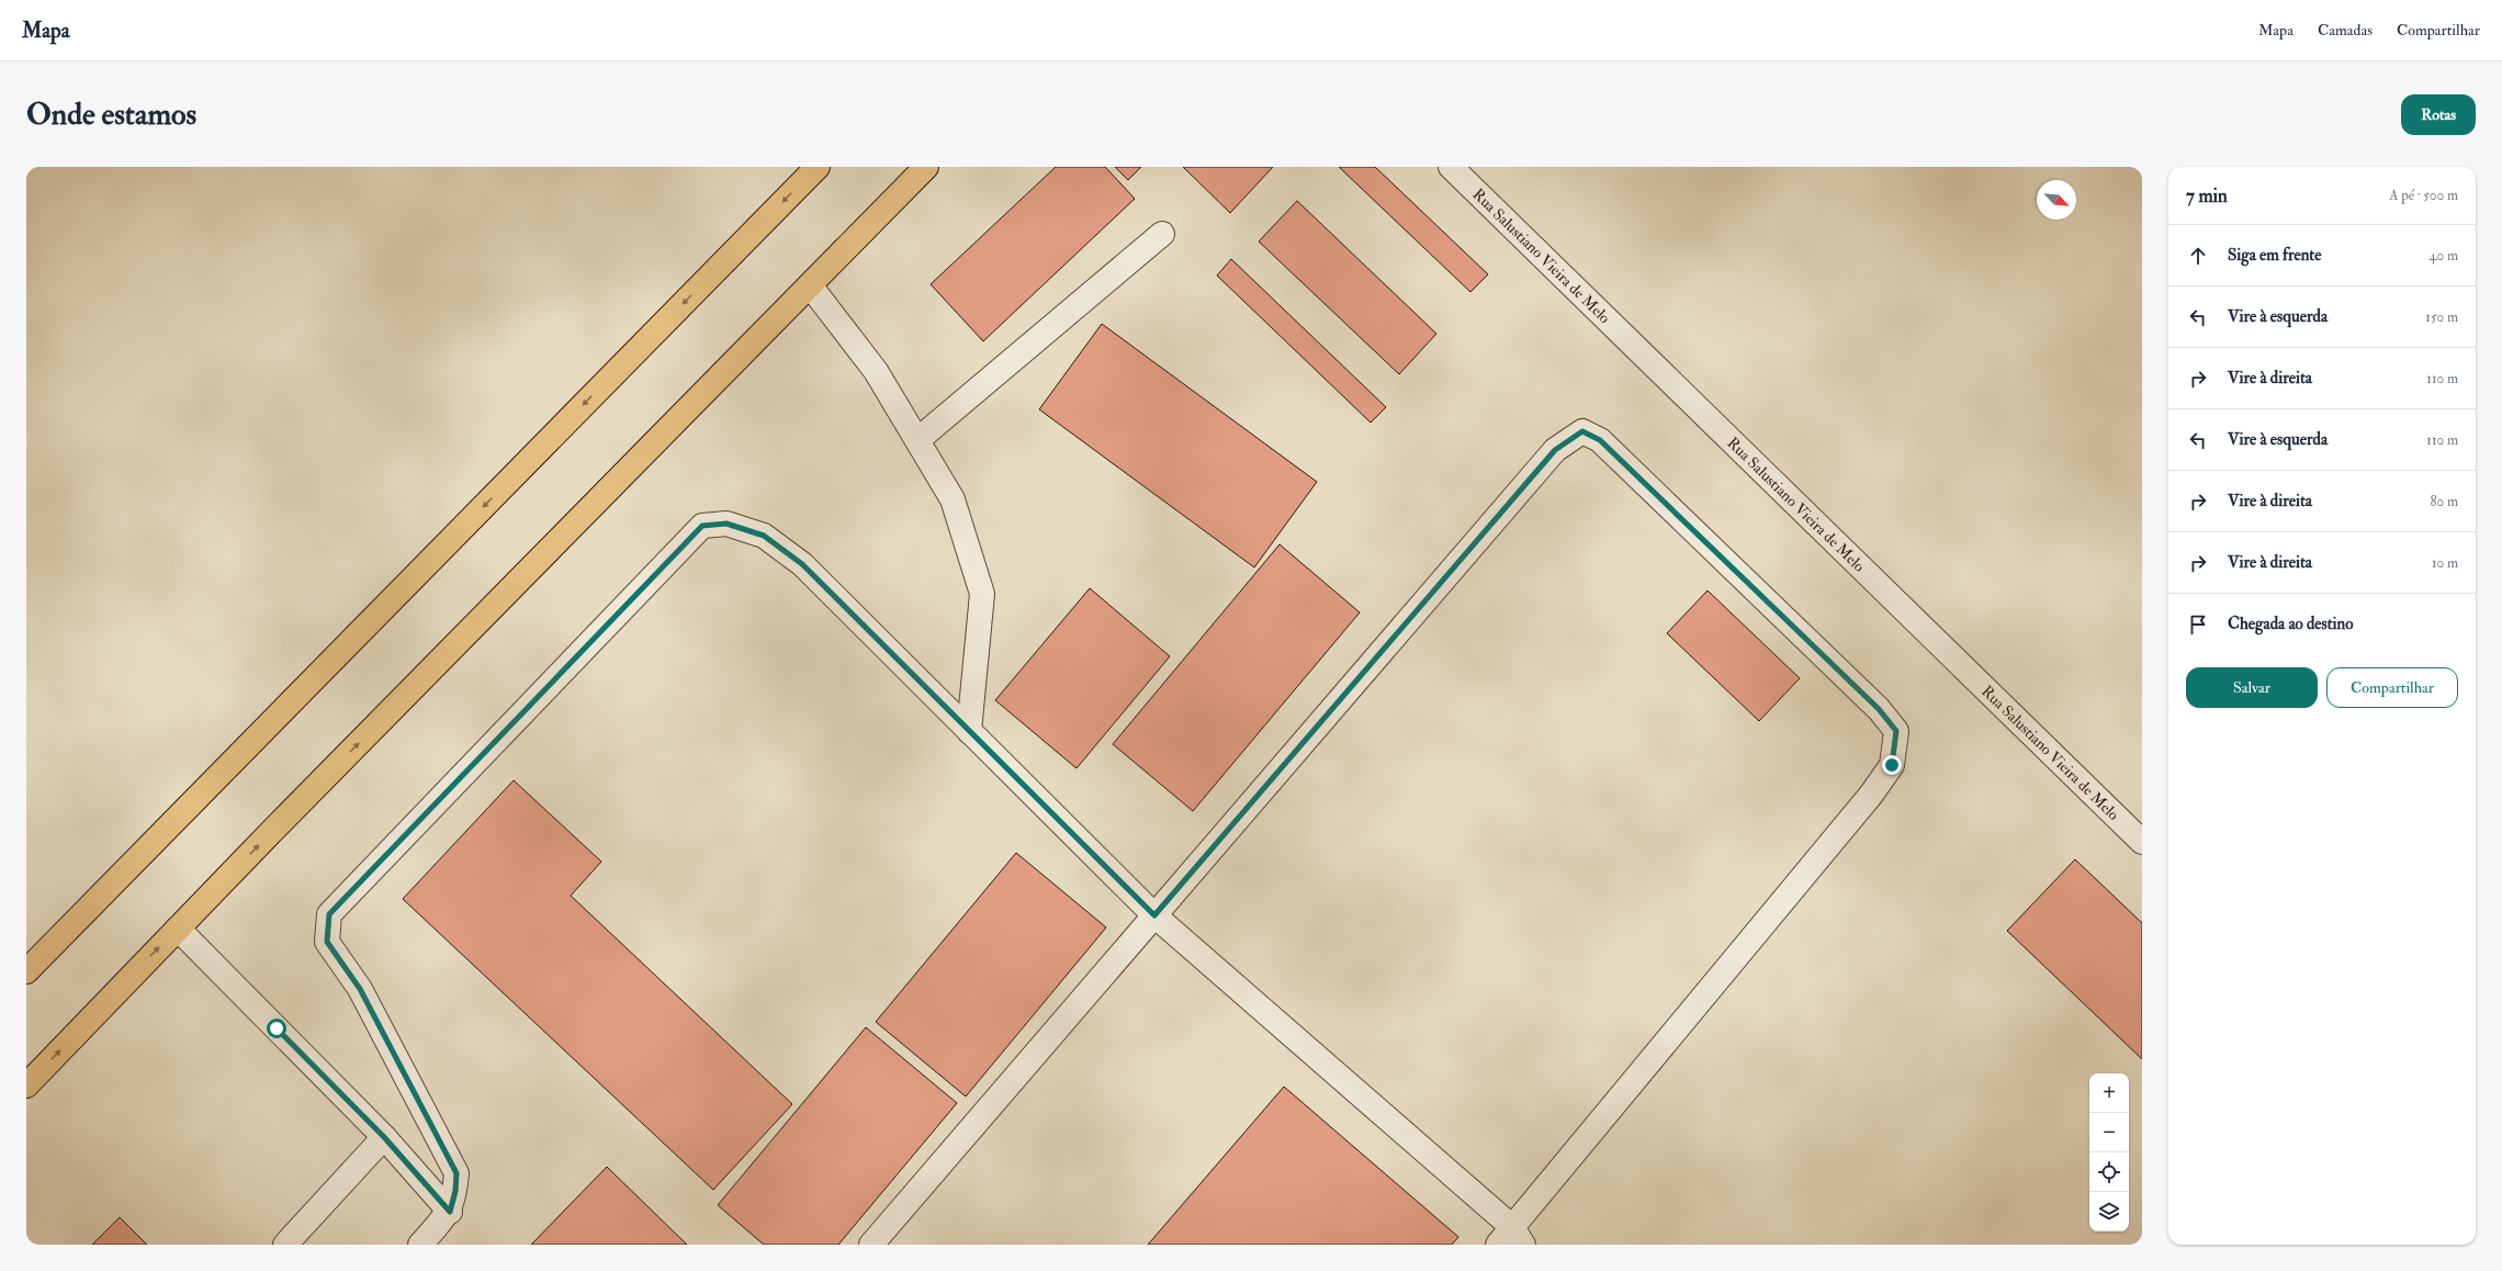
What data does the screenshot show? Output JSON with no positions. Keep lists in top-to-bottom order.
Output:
{
  "streets": {
    "street": ["Rua Salustiano Vieira de Melo"]
  },
  "north": "bottom right",
  "page": {
    "header": "Mapa",
    "nav": ["Mapa", "Camadas", "Compartilhar"],
    "buttons": [
      "Rotas",
      ["Salvar", "Compartilhar"]
    ],
    "title": "Onde estamos",
    "heading": ["7 min", "A pé · 500 m"],
    "list": [
      ["Siga em frente", "40 m"],
      ["Vire à esquerda", "150 m"],
      ["Vire à direita", "110 m"],
      ["Vire à esquerda", "110 m"],
      ["Vire à direita", "80 m"],
      ["Vire à direita", "10 m"],
      "Chegada ao destino"
    ],
    "map_buttons": ["+", "−"]
  }
}
